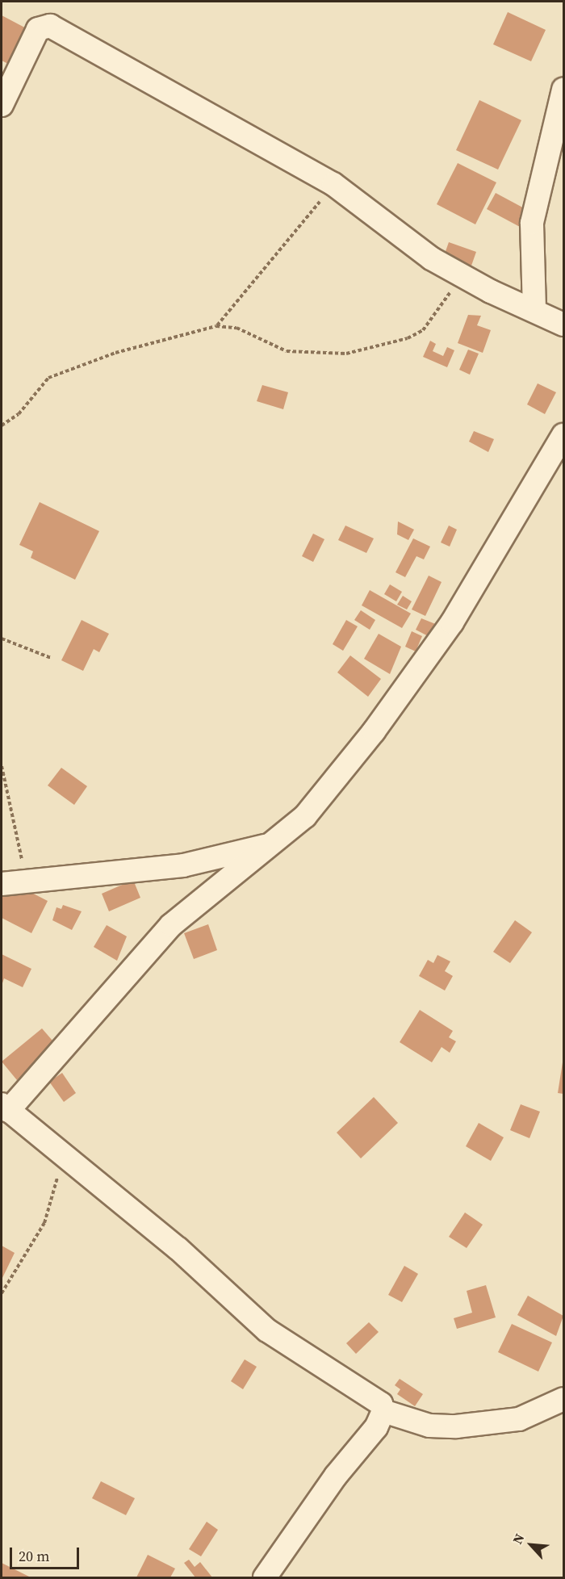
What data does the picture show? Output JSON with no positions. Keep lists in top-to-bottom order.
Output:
{
  "scale_bar": "20 m",
  "north": "top left"
}
